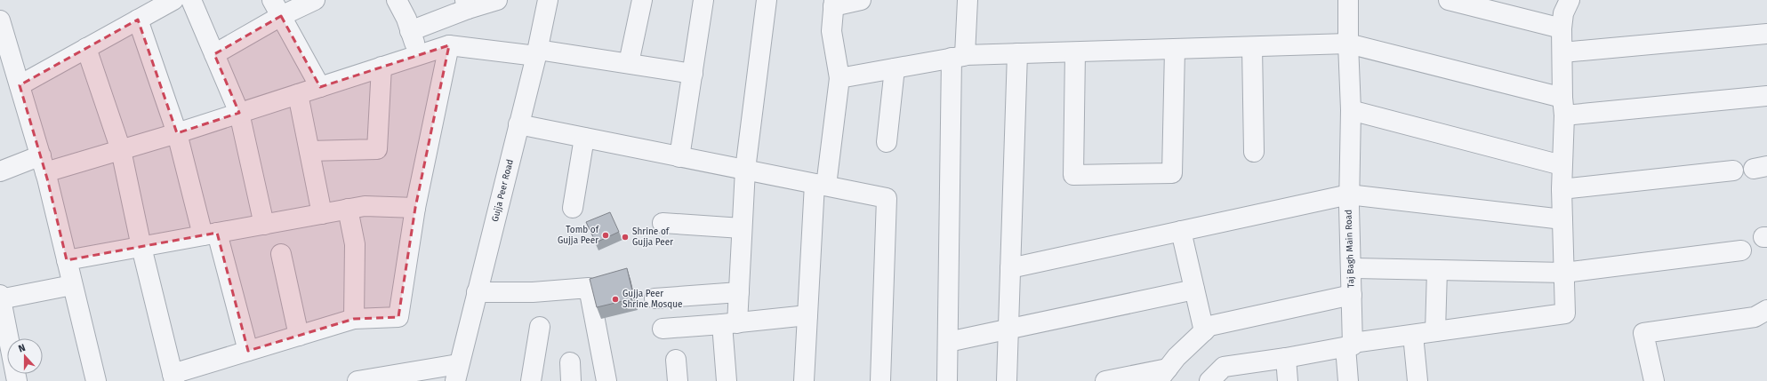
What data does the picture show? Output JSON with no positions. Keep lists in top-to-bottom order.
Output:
{
  "streets": {
    "street": ["Gujja Peer Road", "Taj Bagh Main Road"]
  },
  "places": ["Tomb of Gujja Peer", "Shrine of Gujja Peer", "Gujja Peer Shrine Mosque"],
  "north": "top"
}
